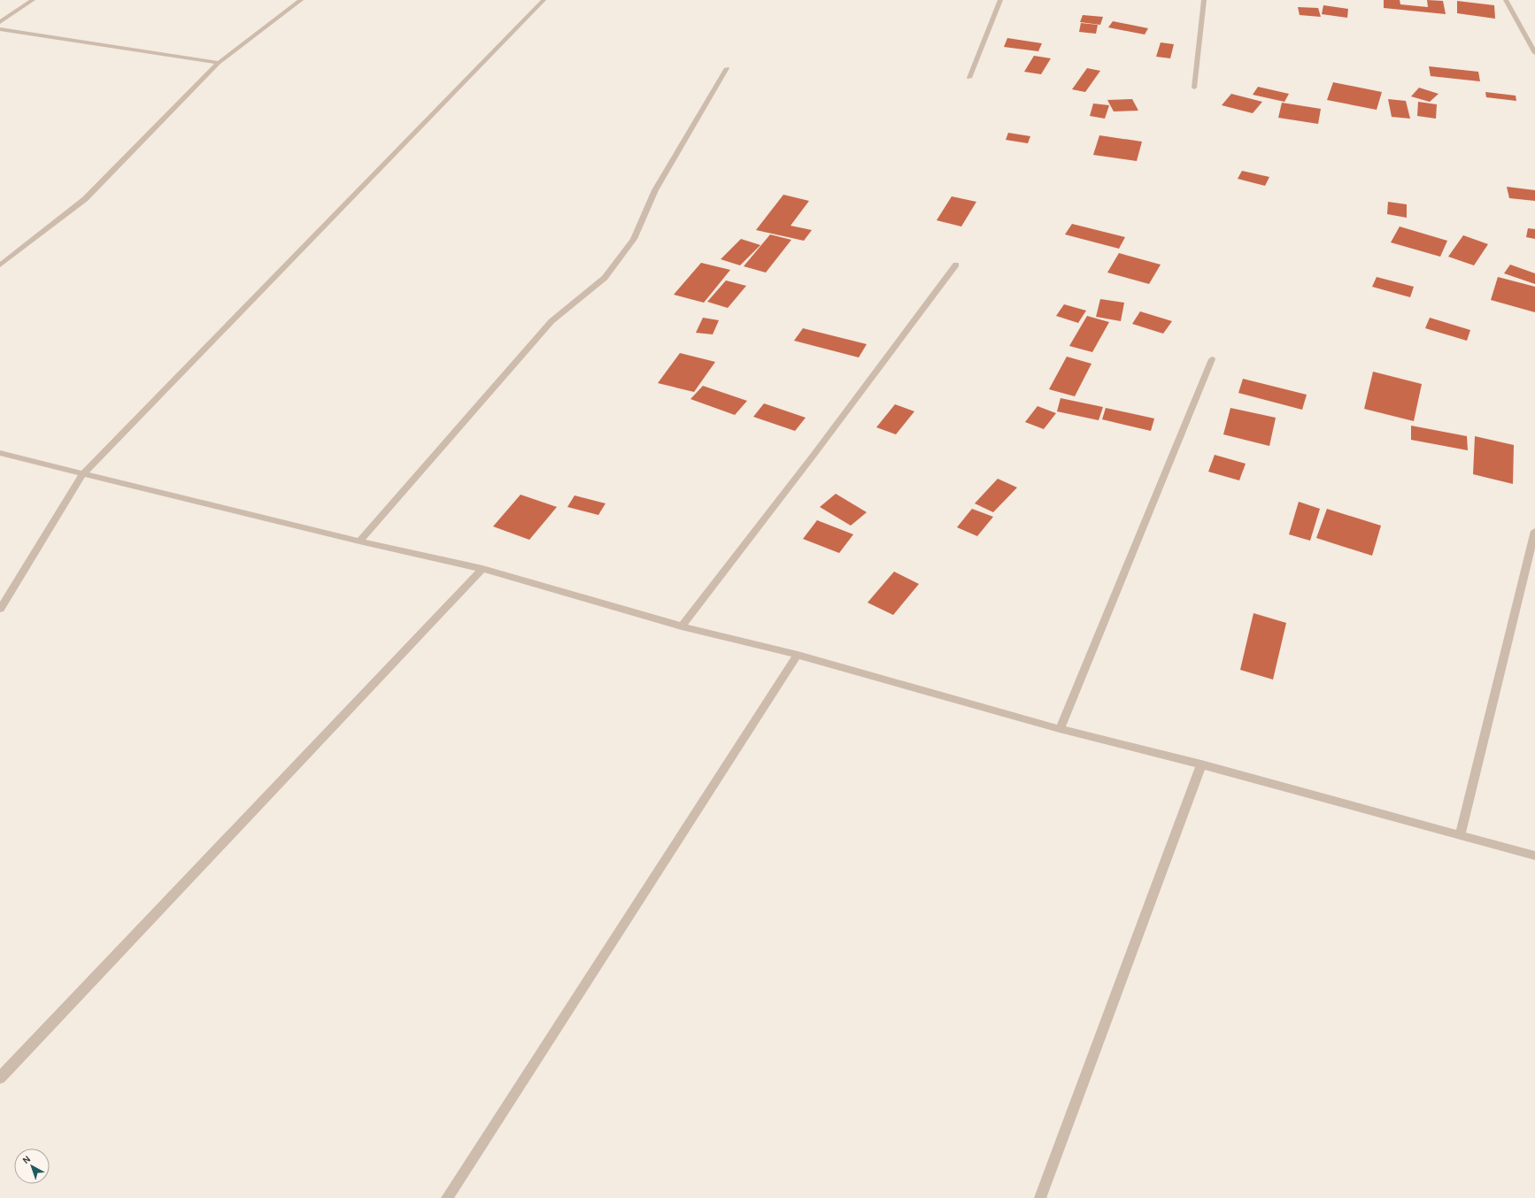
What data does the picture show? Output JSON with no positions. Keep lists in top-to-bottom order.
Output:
{
  "north": "top left"
}
